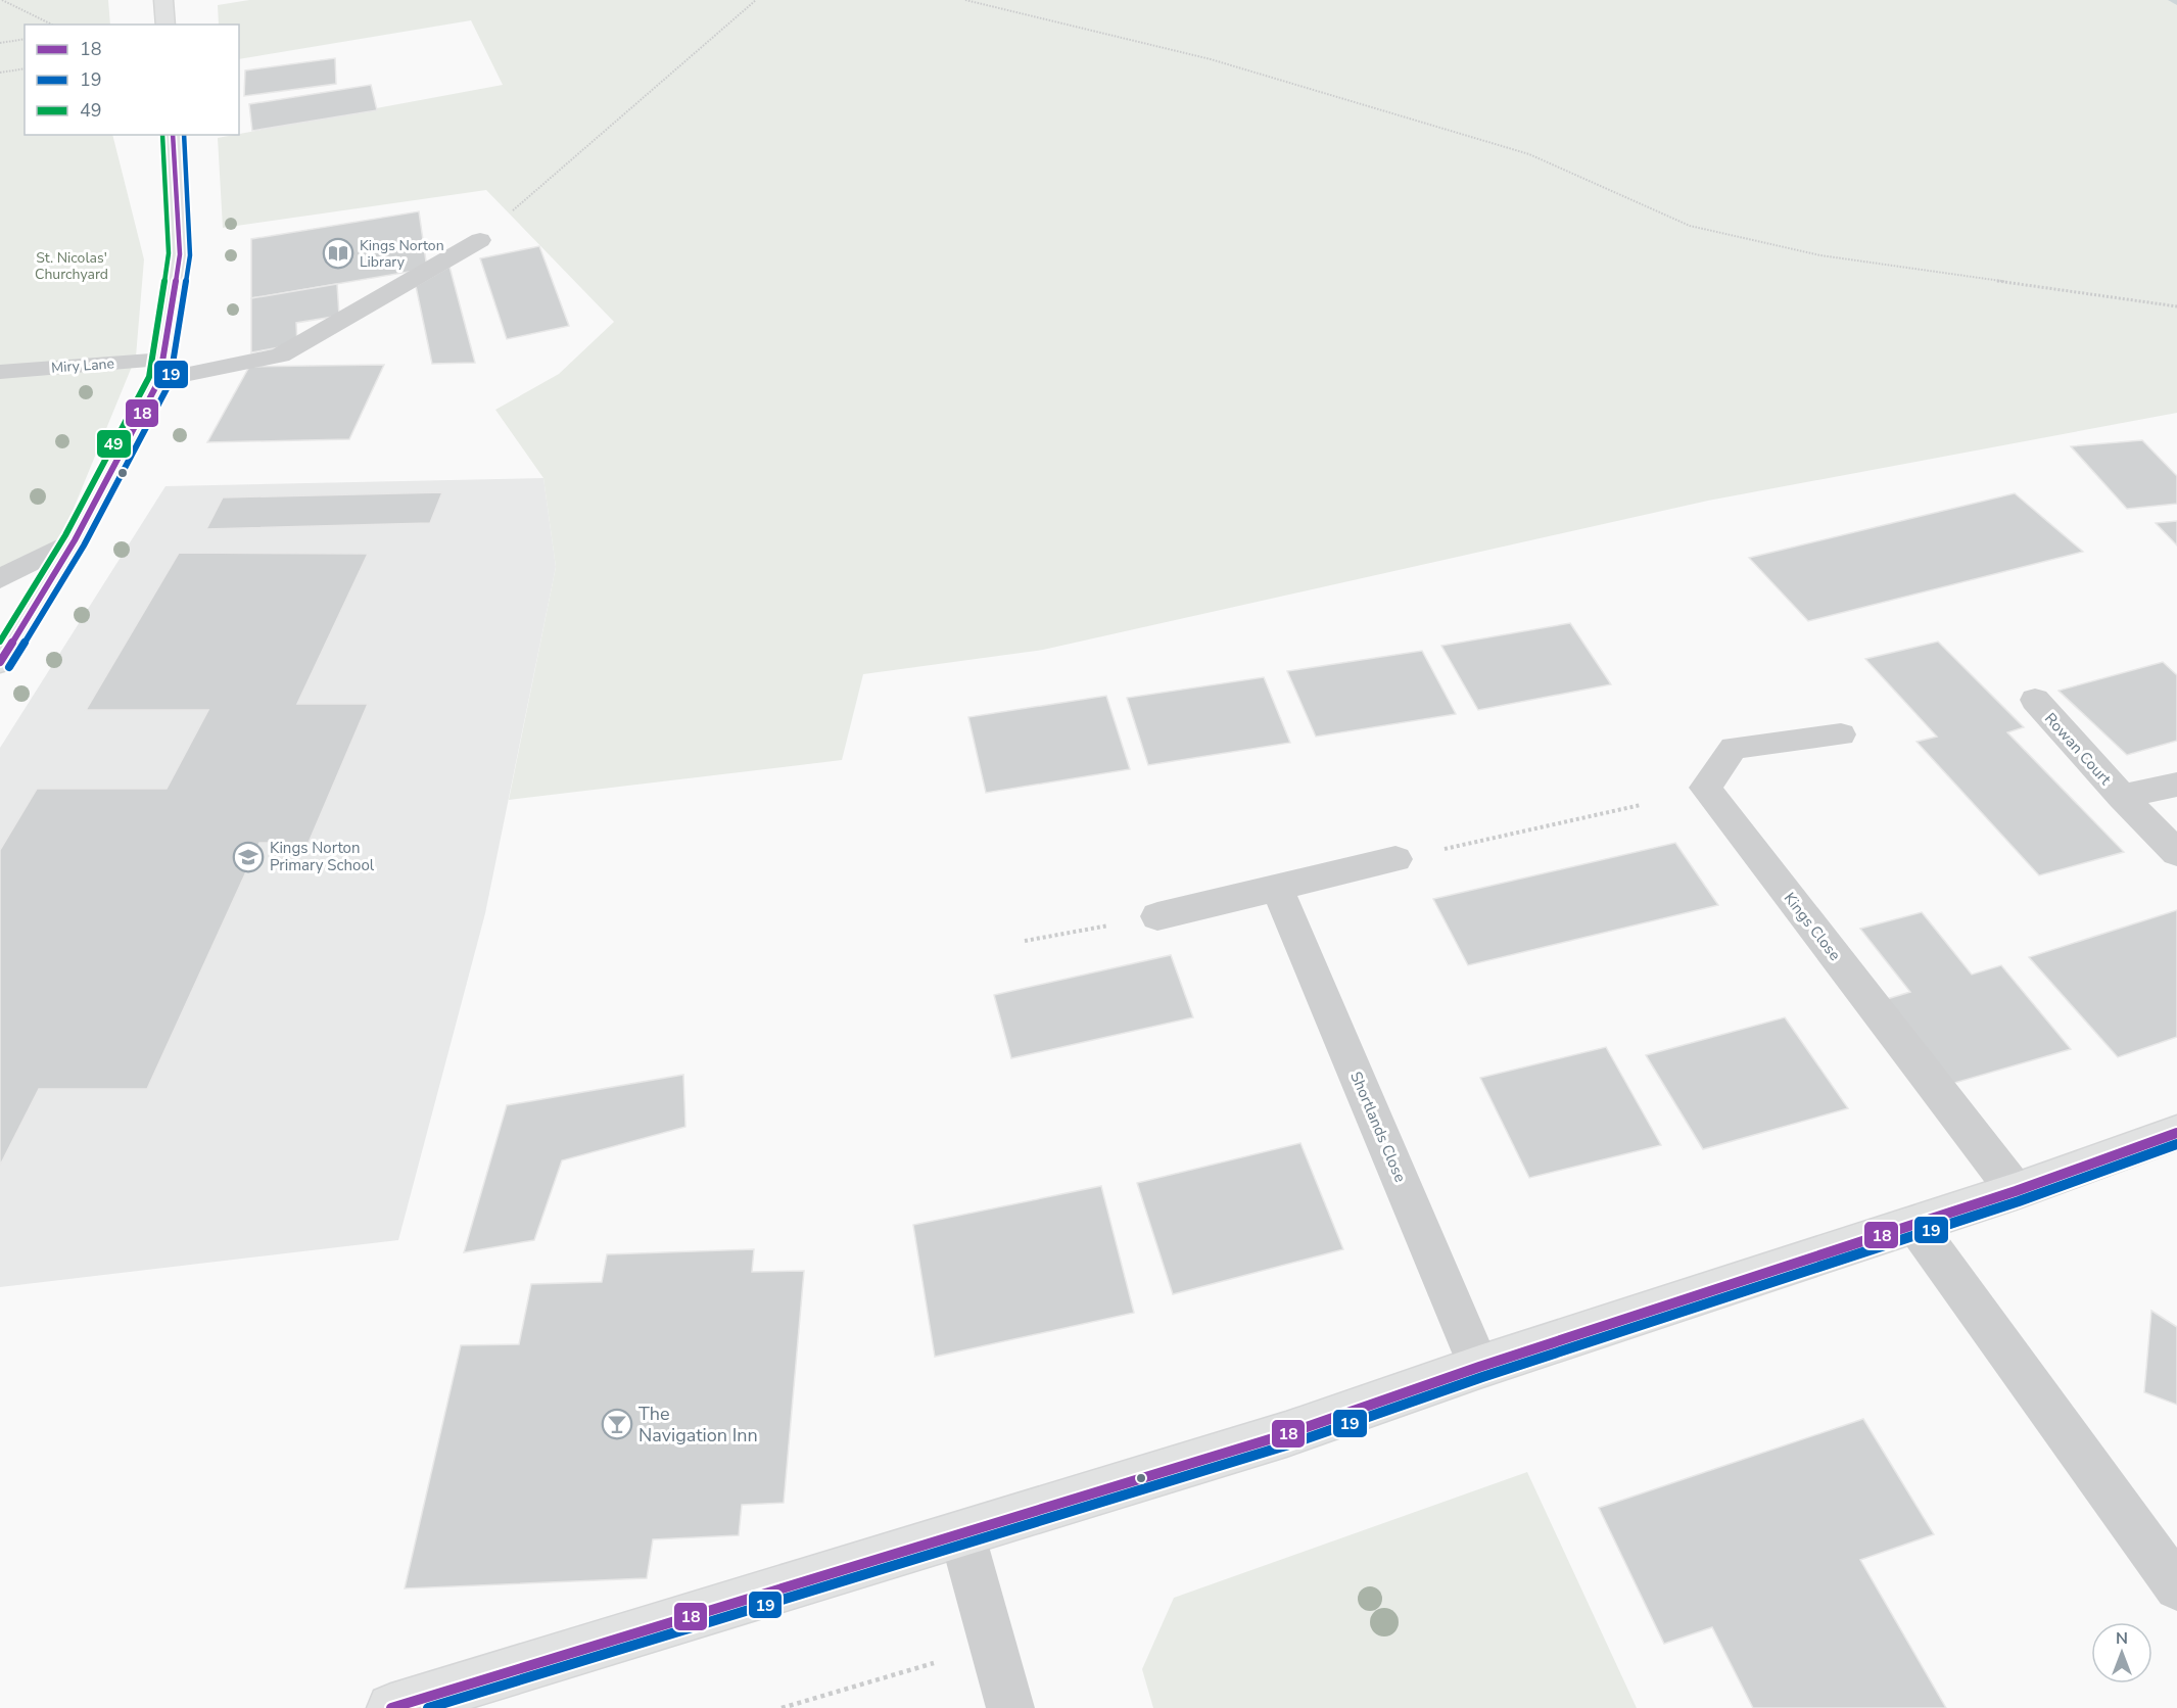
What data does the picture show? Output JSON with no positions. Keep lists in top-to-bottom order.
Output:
{
  "streets": {
    "street": [
      "Miry Lane",
      "Rowan Court",
      "Kings Close",
      "Shortlands Close"
    ]
  },
  "parks": ["St. Nicolas' Churchyard"],
  "places": {
    "library": ["Kings Norton Library"],
    "school or university": ["Kings Norton Primary School"],
    "bar": ["The Navigation Inn"]
  },
  "lines": ["transit line 18", "transit line 19", "transit line 49"],
  "legend": ["18", "19", "49"],
  "north": "top"
}
